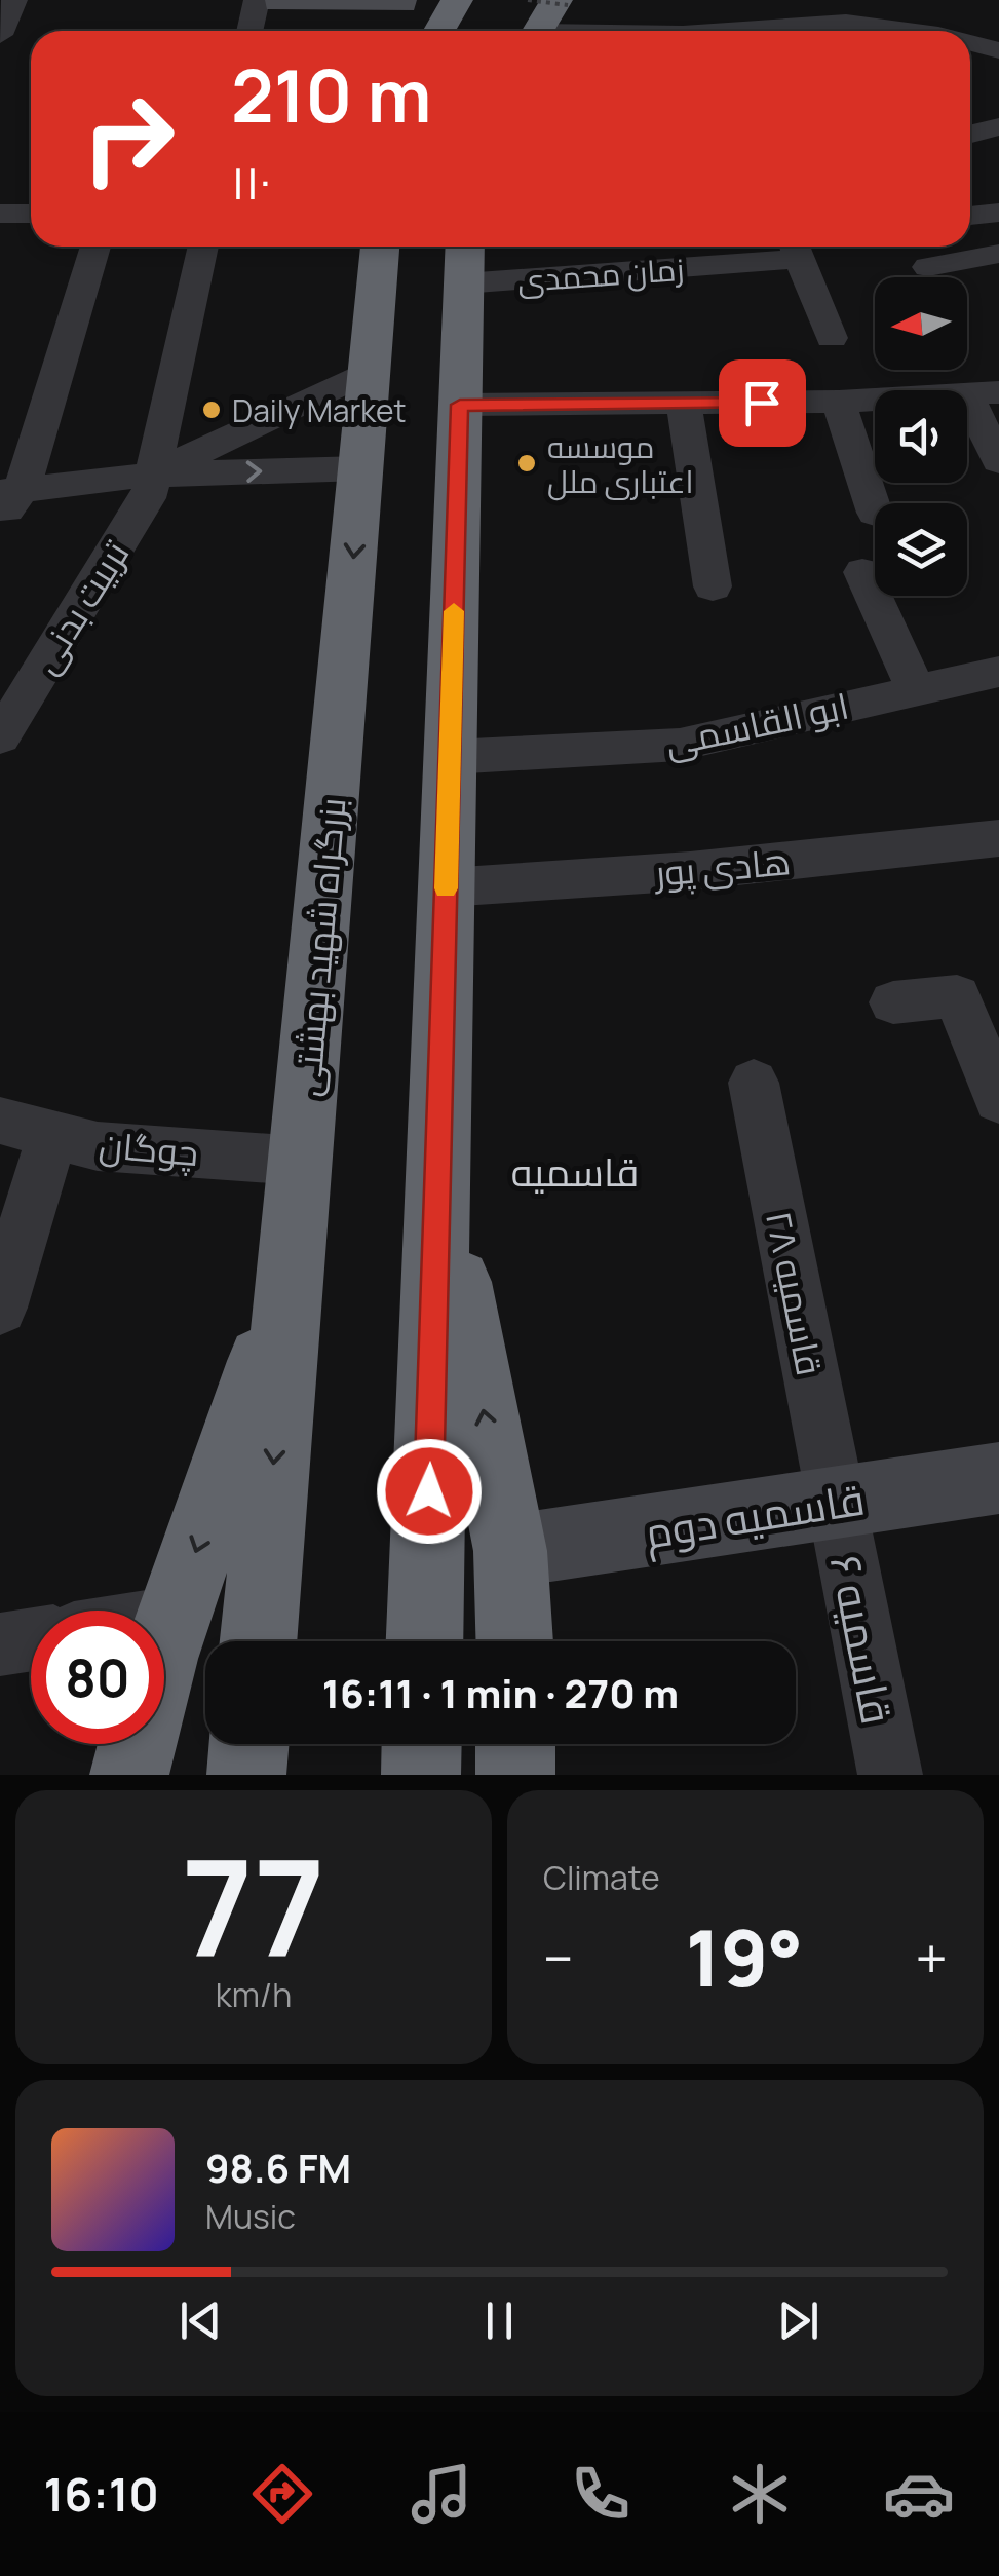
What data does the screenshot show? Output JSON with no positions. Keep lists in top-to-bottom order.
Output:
{
  "streets": {
    "highway": ["بزرگراه شهید بهشتی"],
    "street": [
      "زمان محمدی",
      "تربیت بدنی",
      "ابو القاسمی",
      "هادی پور",
      "چوگان",
      "قاسمیه ۲۸",
      "قاسمیه دوم",
      "قاسمیه ۶"
    ]
  },
  "crossings": [
    ["بزرگراه شهید بهشتی", "چوگان"],
    ["قاسمیه ۲۸", "قاسمیه دوم"],
    ["قاسمیه ۲۸", "قاسمیه ۶"],
    ["قاسمیه دوم", "قاسمیه ۶"]
  ],
  "districts": ["قاسمیه"],
  "places": ["Daily Market", "موسسه اعتباری ملل"],
  "north": "left",
  "page": {
    "turn": ["210 m", "۱۱۰"],
    "limit": "80",
    "trip": "16:11 · 1 min · 270 m",
    "tile": [
      ["77", "km/h"],
      "Climate"
    ],
    "heat": ["−", "19°", "+"],
    "song": ["98.6 FM", "Music"],
    "tabs": "16:10"
  }
}
